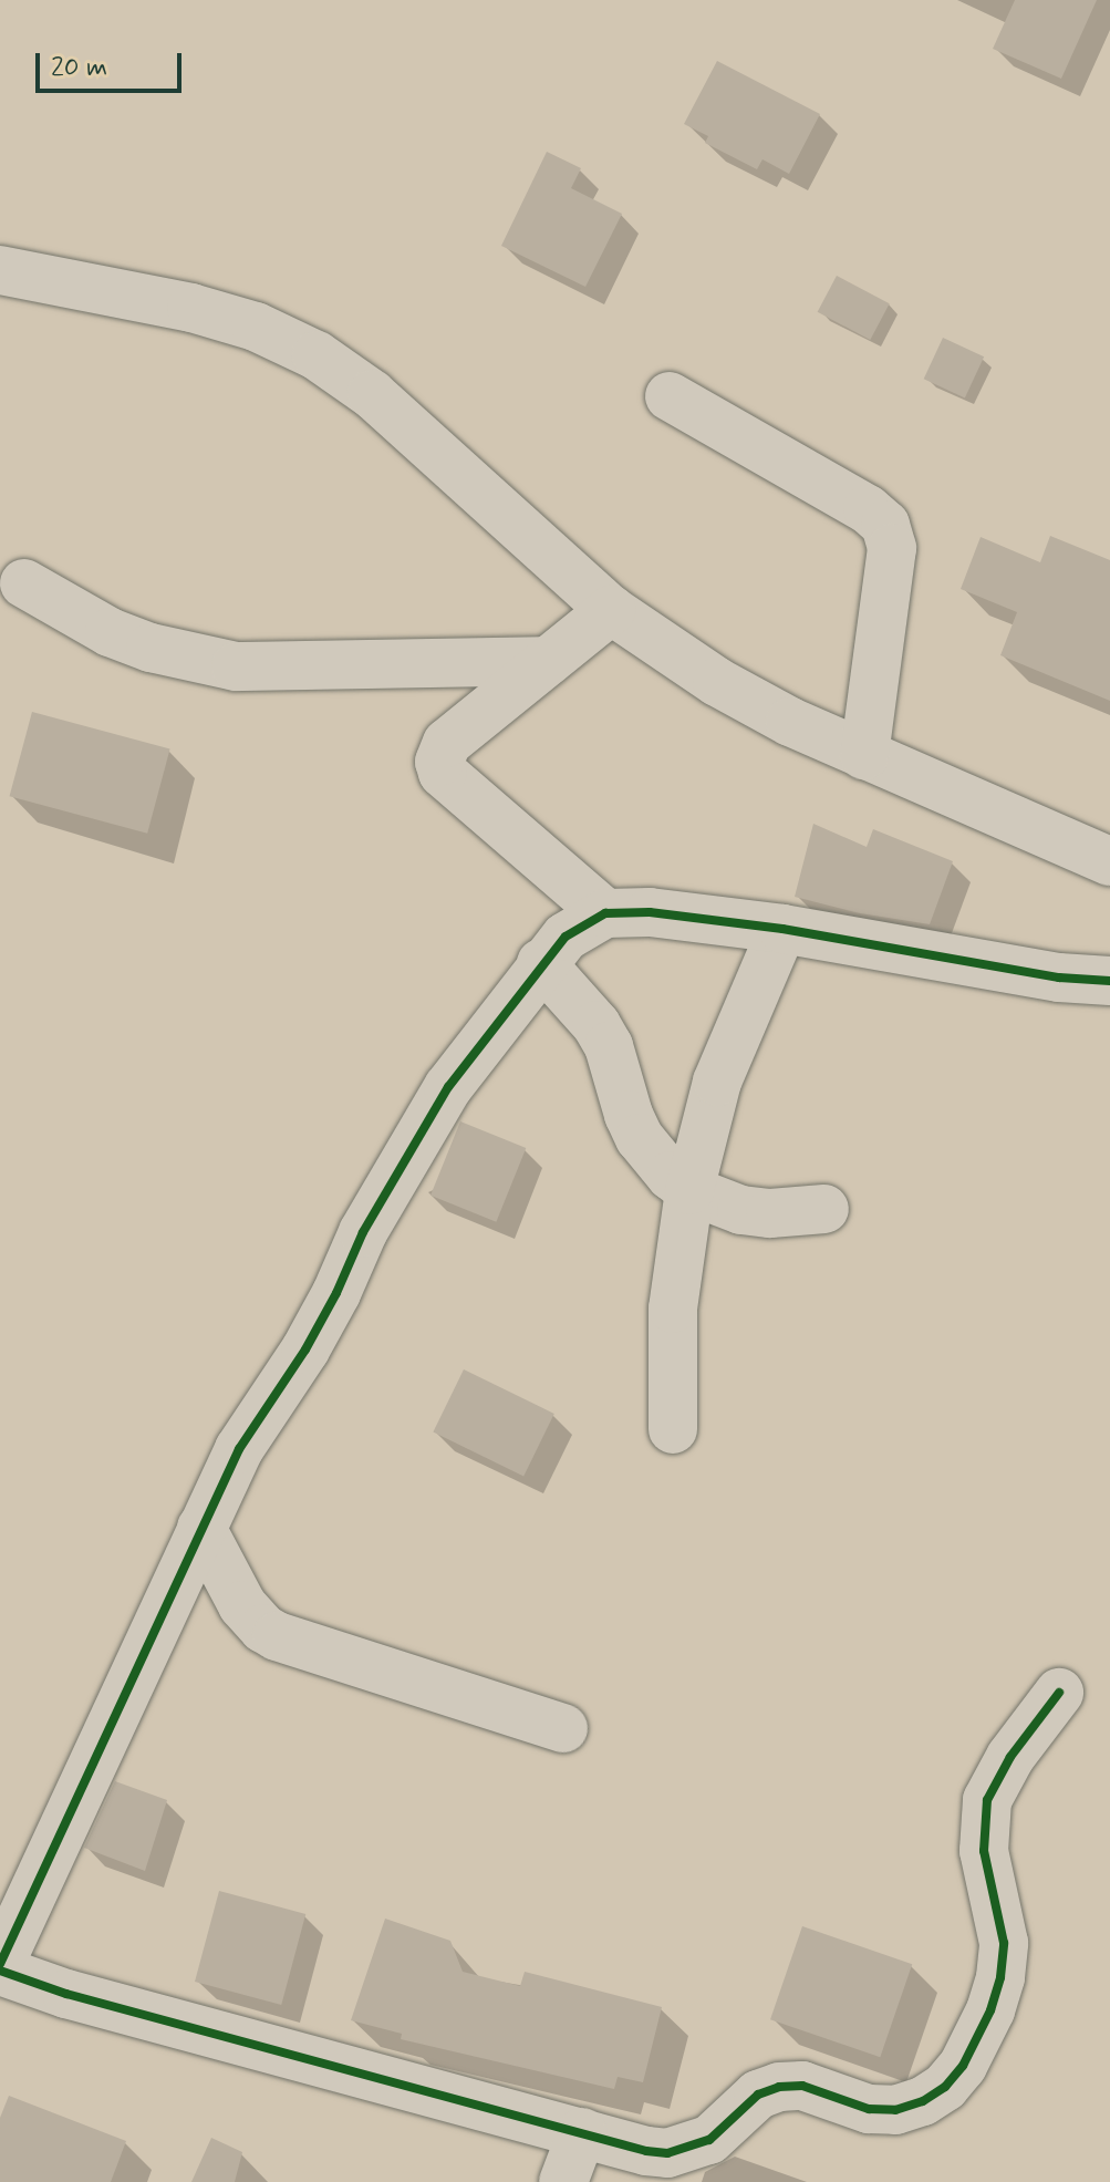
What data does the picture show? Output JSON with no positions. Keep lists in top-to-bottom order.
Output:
{
  "scale_bar": "20 m"
}
